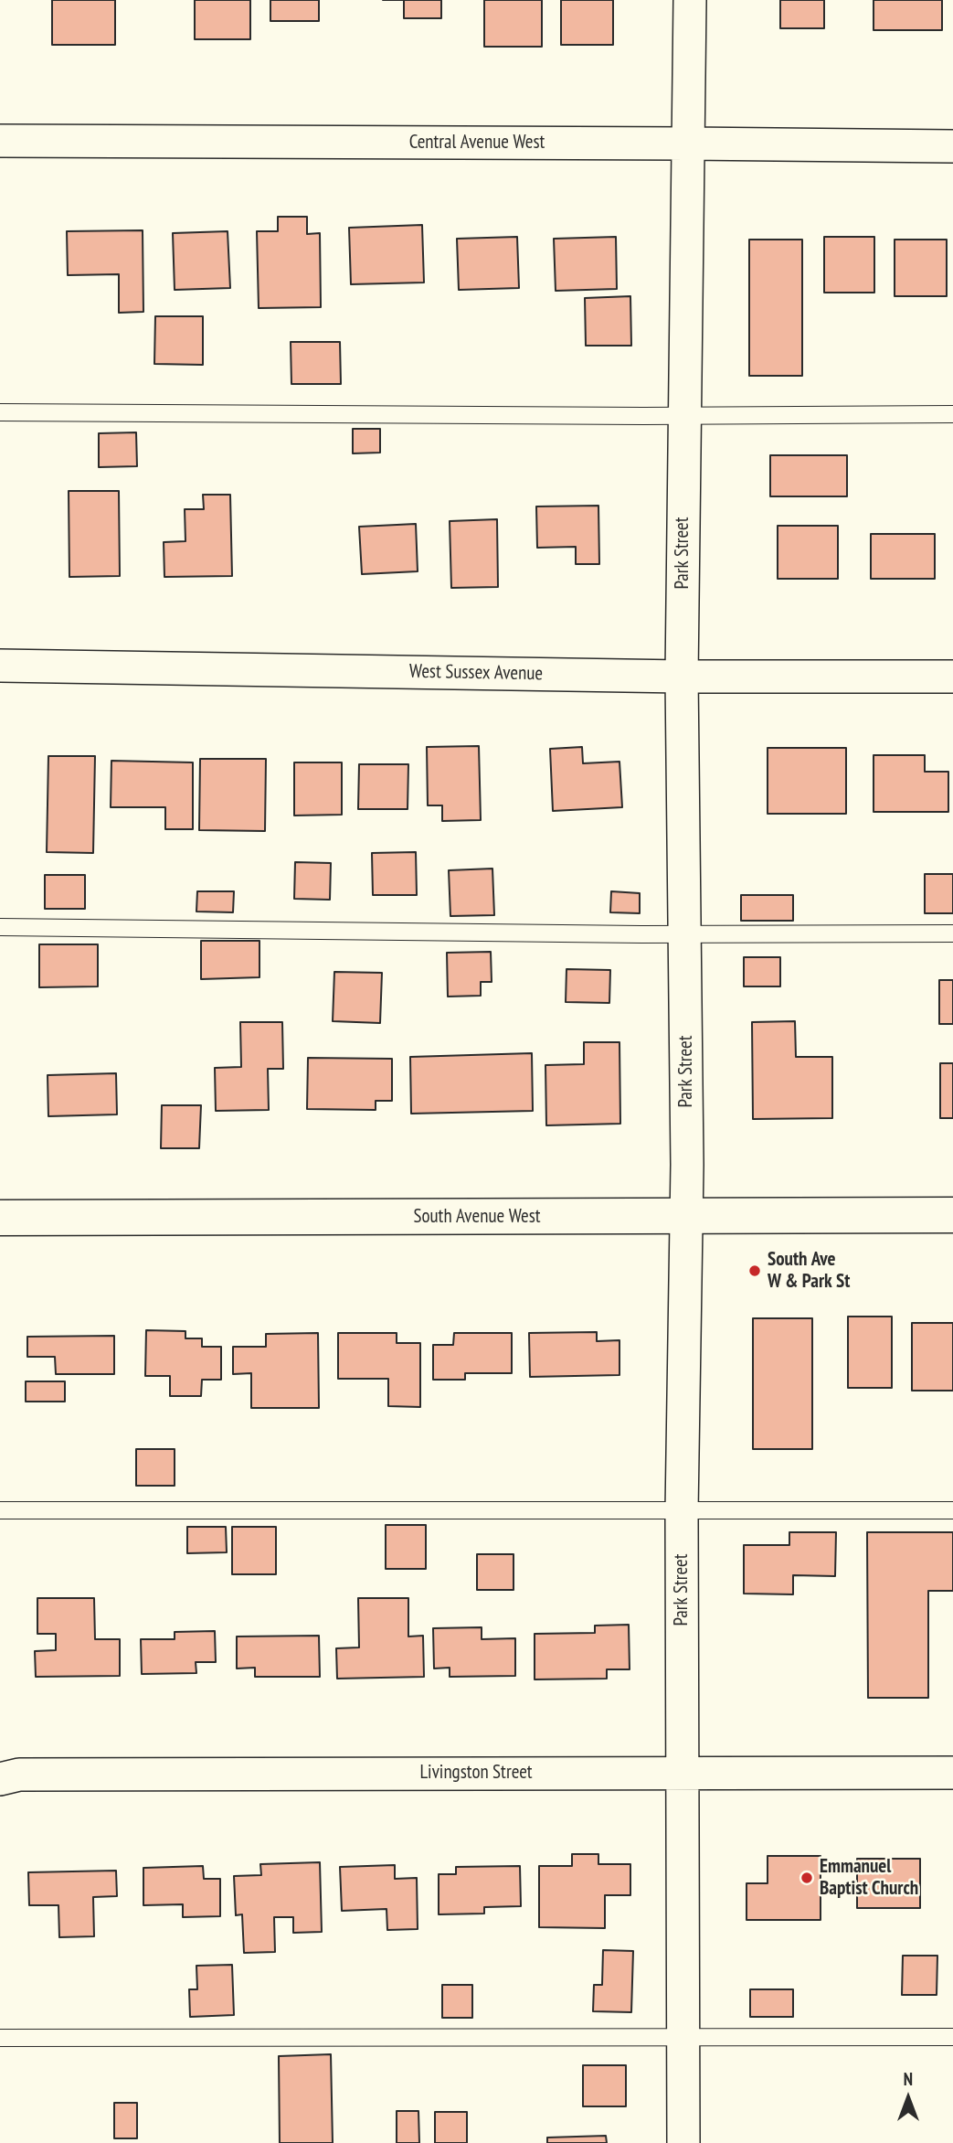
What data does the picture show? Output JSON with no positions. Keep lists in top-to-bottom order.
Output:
{
  "streets": {
    "street": [
      "Central Avenue West",
      "Park Street",
      "West Sussex Avenue",
      "South Avenue West",
      "Livingston Street"
    ]
  },
  "crossings": [
    ["Central Avenue West", "Park Street"],
    ["Park Street", "West Sussex Avenue"],
    ["Park Street", "South Avenue West"],
    ["Park Street", "Livingston Street"]
  ],
  "places": ["South Ave W & Park St", "Emmanuel Baptist Church"],
  "north": "top"
}
